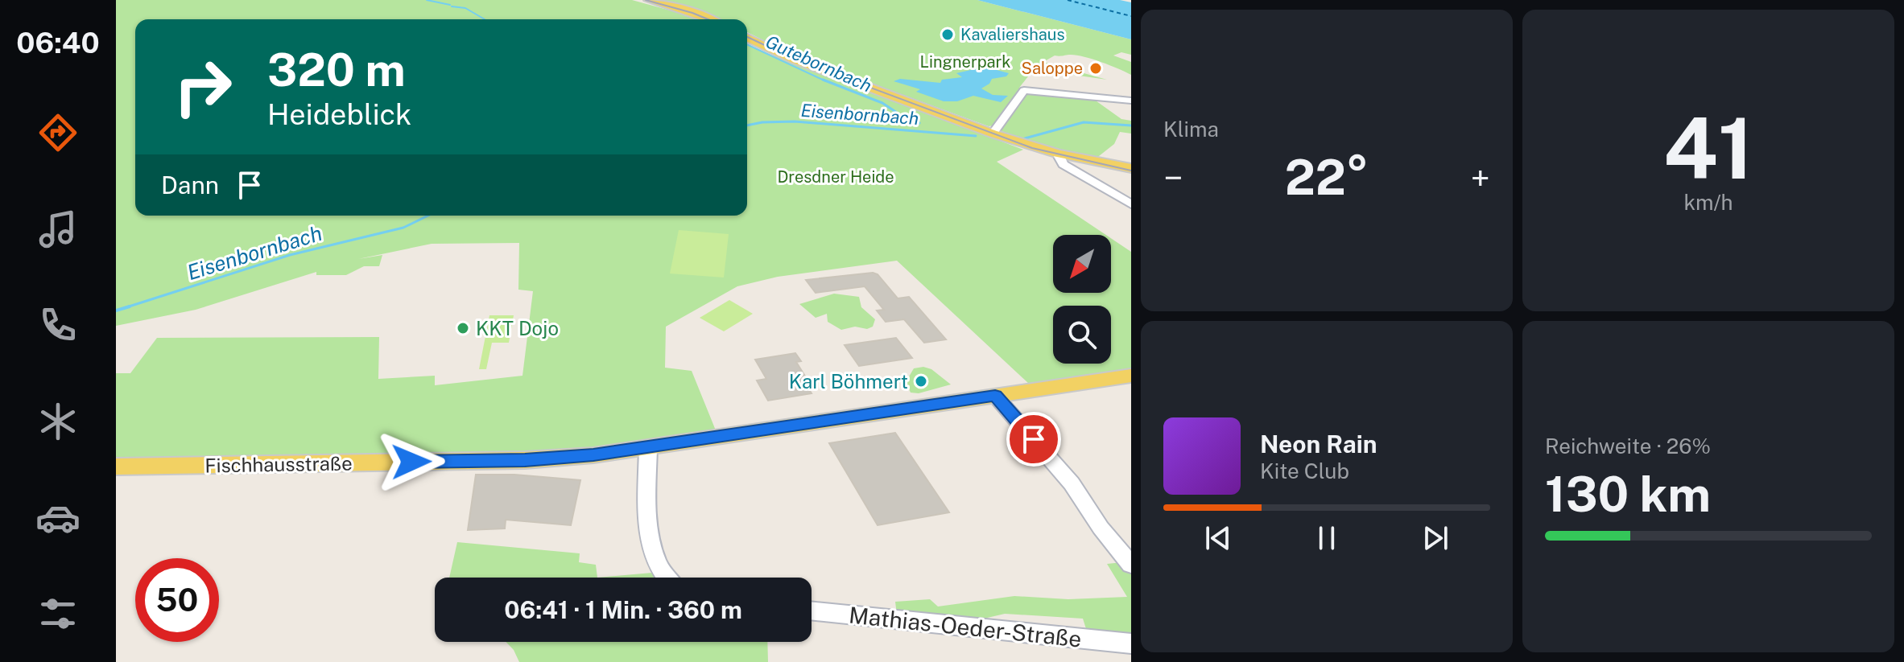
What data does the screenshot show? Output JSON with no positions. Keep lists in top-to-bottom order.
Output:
{
  "streets": {
    "main road": ["Fischhausstraße"],
    "street": ["Mathias-Oeder-Straße"]
  },
  "water": ["Gutebornbach", "Eisenbornbach"],
  "parks": ["Lingnerpark", "Dresdner Heide"],
  "places": [
    "Kavaliershaus",
    "Saloppe",
    "KKT Dojo",
    "Karl Böhmert"
  ],
  "north": "bottom left",
  "page": {
    "tabs": "06:40",
    "tile": [
      "Klima",
      ["41", "km/h"],
      ["Reichweite · 26%", "130 km"]
    ],
    "turn": ["320 m", "Heideblick"],
    "heat": ["−", "22°", "+"],
    "then": "Dann",
    "song": ["Neon Rain", "Kite Club"],
    "limit": "50",
    "trip": "06:41 · 1 Min. · 360 m"
  }
}
